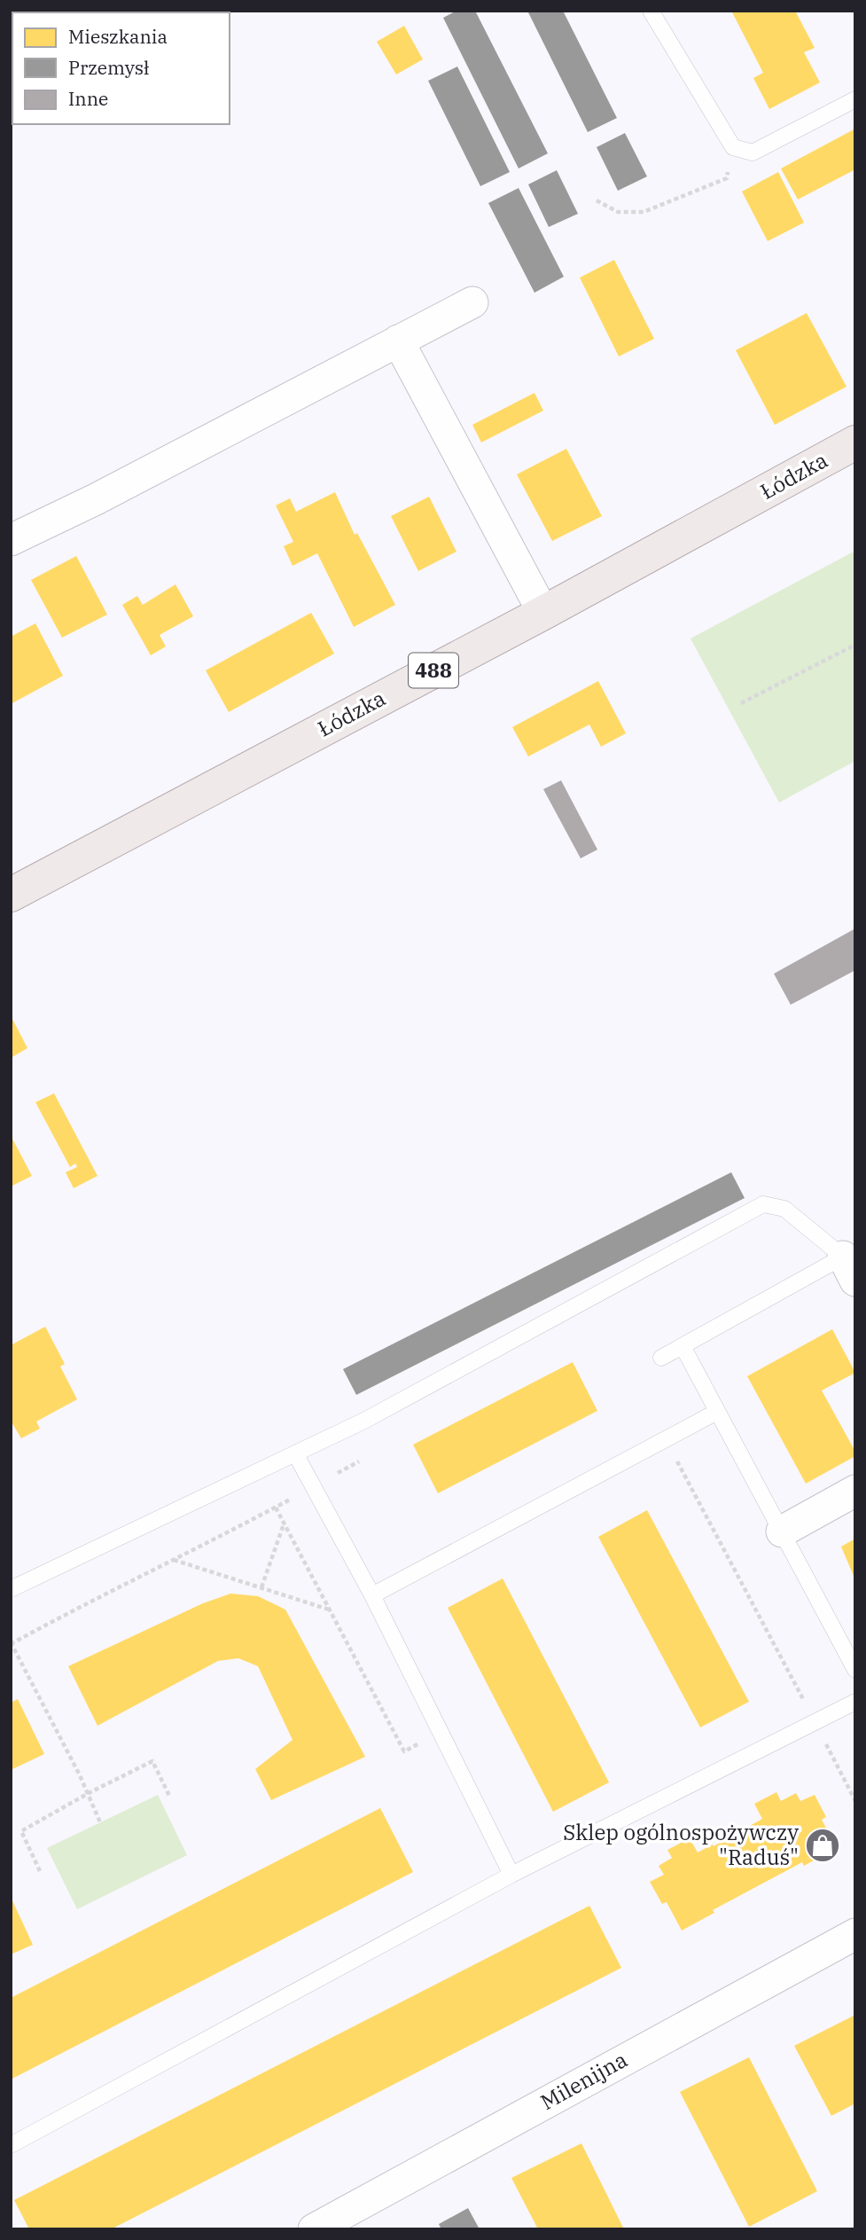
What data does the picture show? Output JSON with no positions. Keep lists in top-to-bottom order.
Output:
{
  "streets": {
    "main road": ["Łódzka", "488"],
    "street": ["Milenijna"]
  },
  "places": {
    "shop": ["Sklep ogólnospożywczy \"Raduś\""]
  },
  "legend": ["Mieszkania", "Przemysł", "Inne"]
}
